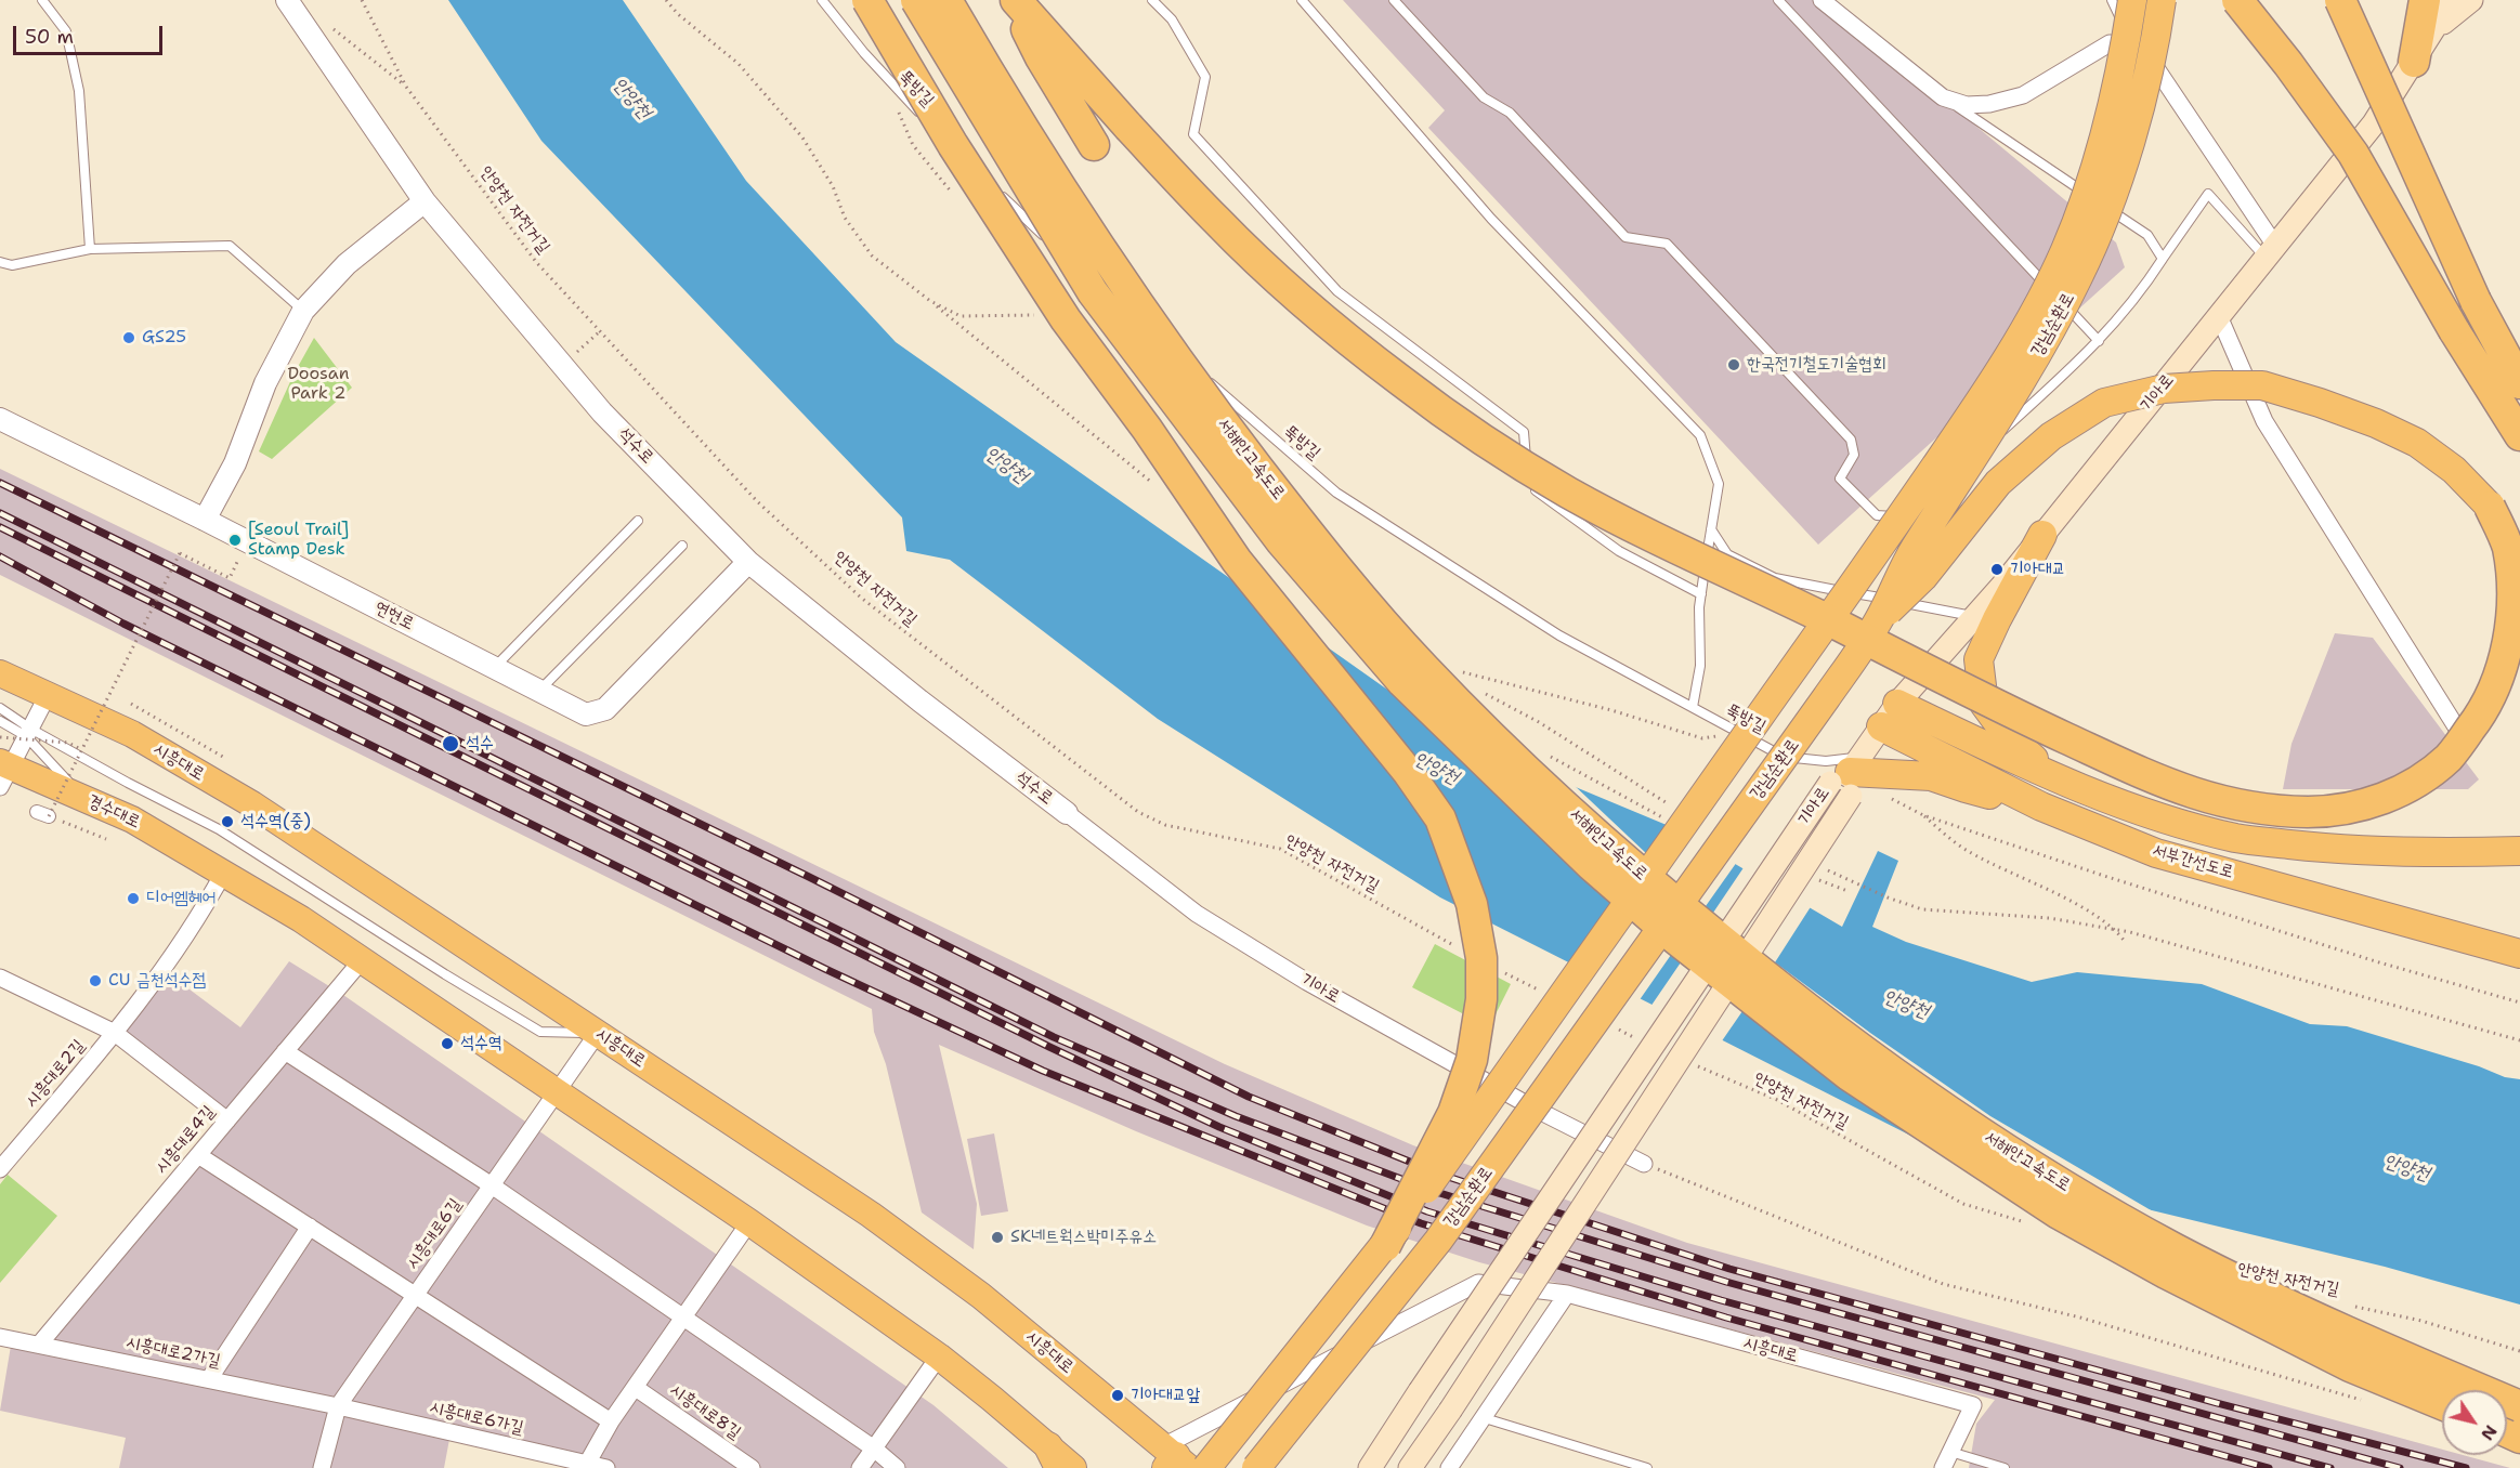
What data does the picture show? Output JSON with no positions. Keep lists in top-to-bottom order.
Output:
{
  "streets": {
    "highway": ["강남순환로", "서해안고속도로", "서부간선도로"],
    "main road": ["기아로", "시흥대로", "경수대로"],
    "street": [
      "석수로",
      "연현로",
      "시흥대로2길",
      "시흥대로4길",
      "시흥대로6길",
      "시흥대로2가길",
      "시흥대로8길",
      "시흥대로6가길"
    ],
    "lane": ["뚝방길"],
    "path": ["안양천 자전거길"]
  },
  "crossings": [
    ["뚝방길", "기아로"],
    ["기아로", "석수로"],
    ["기아로", "서부간선도로"],
    ["석수로", "연현로"],
    ["시흥대로", "시흥대로6길"],
    ["경수대로", "시흥대로2길"],
    ["시흥대로2길", "시흥대로4길"],
    ["시흥대로4길", "시흥대로2가길"],
    ["시흥대로6길", "시흥대로2가길"],
    ["시흥대로6길", "시흥대로6가길"],
    ["시흥대로2가길", "시흥대로6가길"]
  ],
  "water": ["안양천"],
  "parks": ["Doosan Park 2"],
  "places": [
    "GS25",
    "한국전기철도기술협회",
    "[Seoul Trail] Stamp Desk",
    "기아대교",
    "석수",
    "석수역(중)",
    "디어엠헤어",
    "CU 금천석수점",
    "석수역",
    "SK네트웍스박미주유소",
    "기아대교앞"
  ],
  "scale_bar": "50 m",
  "north": "bottom right"
}
